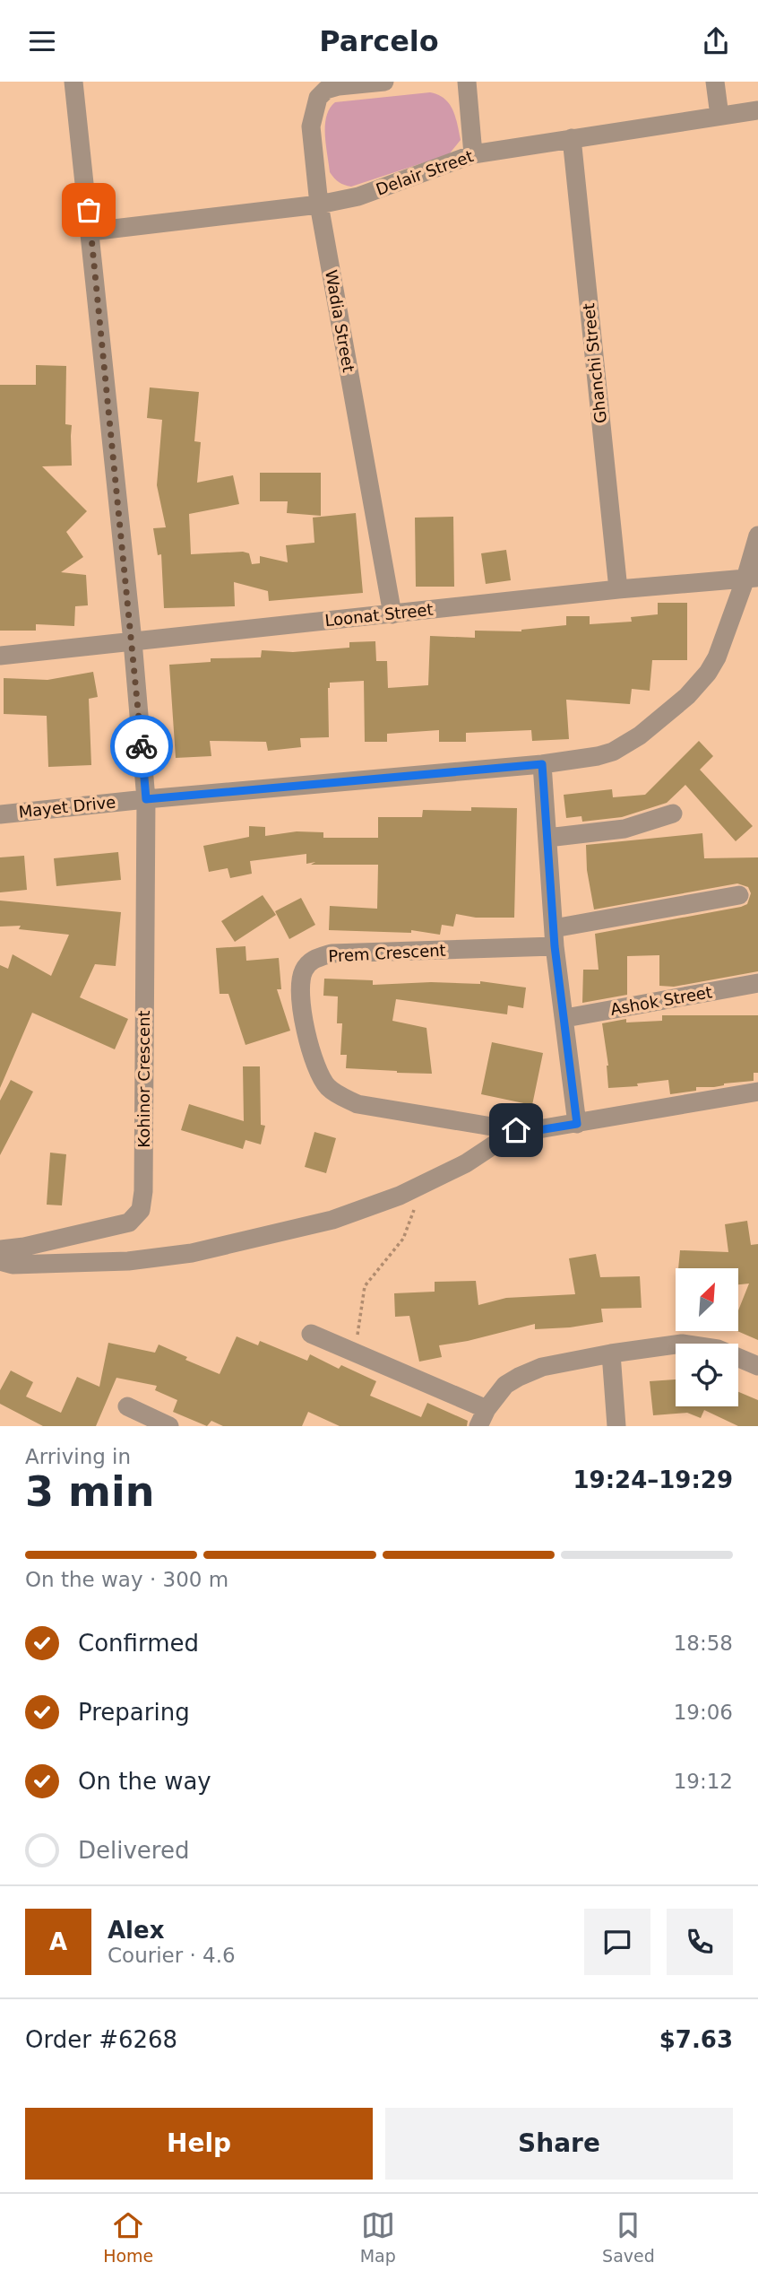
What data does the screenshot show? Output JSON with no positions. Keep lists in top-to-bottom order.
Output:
{
  "streets": {
    "street": [
      "Delair Street",
      "Wadia Street",
      "Ghanchi Street",
      "Loonat Street",
      "Mayet Drive",
      "Prem Crescent",
      "Ashok Street",
      "Kohinor Crescent"
    ]
  },
  "crossings": [
    ["Delair Street", "Wadia Street"],
    ["Delair Street", "Ghanchi Street"],
    ["Delair Street", "Kohinor Crescent"],
    ["Wadia Street", "Loonat Street"],
    ["Ghanchi Street", "Loonat Street"],
    ["Loonat Street", "Mayet Drive"],
    ["Loonat Street", "Kohinor Crescent"],
    ["Mayet Drive", "Kohinor Crescent"]
  ],
  "north": "top right",
  "page": {
    "header": "Parcelo",
    "heading": ["3 min", "Arriving in", "19:24–19:29"],
    "panel": [
      "Alex",
      "Courier · 4.6",
      "Order #6268",
      "$7.63"
    ],
    "bar": "On the way · 300 m",
    "list": [
      ["Confirmed", "18:58"],
      ["Preparing", "19:06"],
      ["On the way", "19:12"],
      "Delivered"
    ],
    "round": "A",
    "buttons": ["Help", "Share"],
    "tabs": ["Home", "Map", "Saved"]
  }
}
